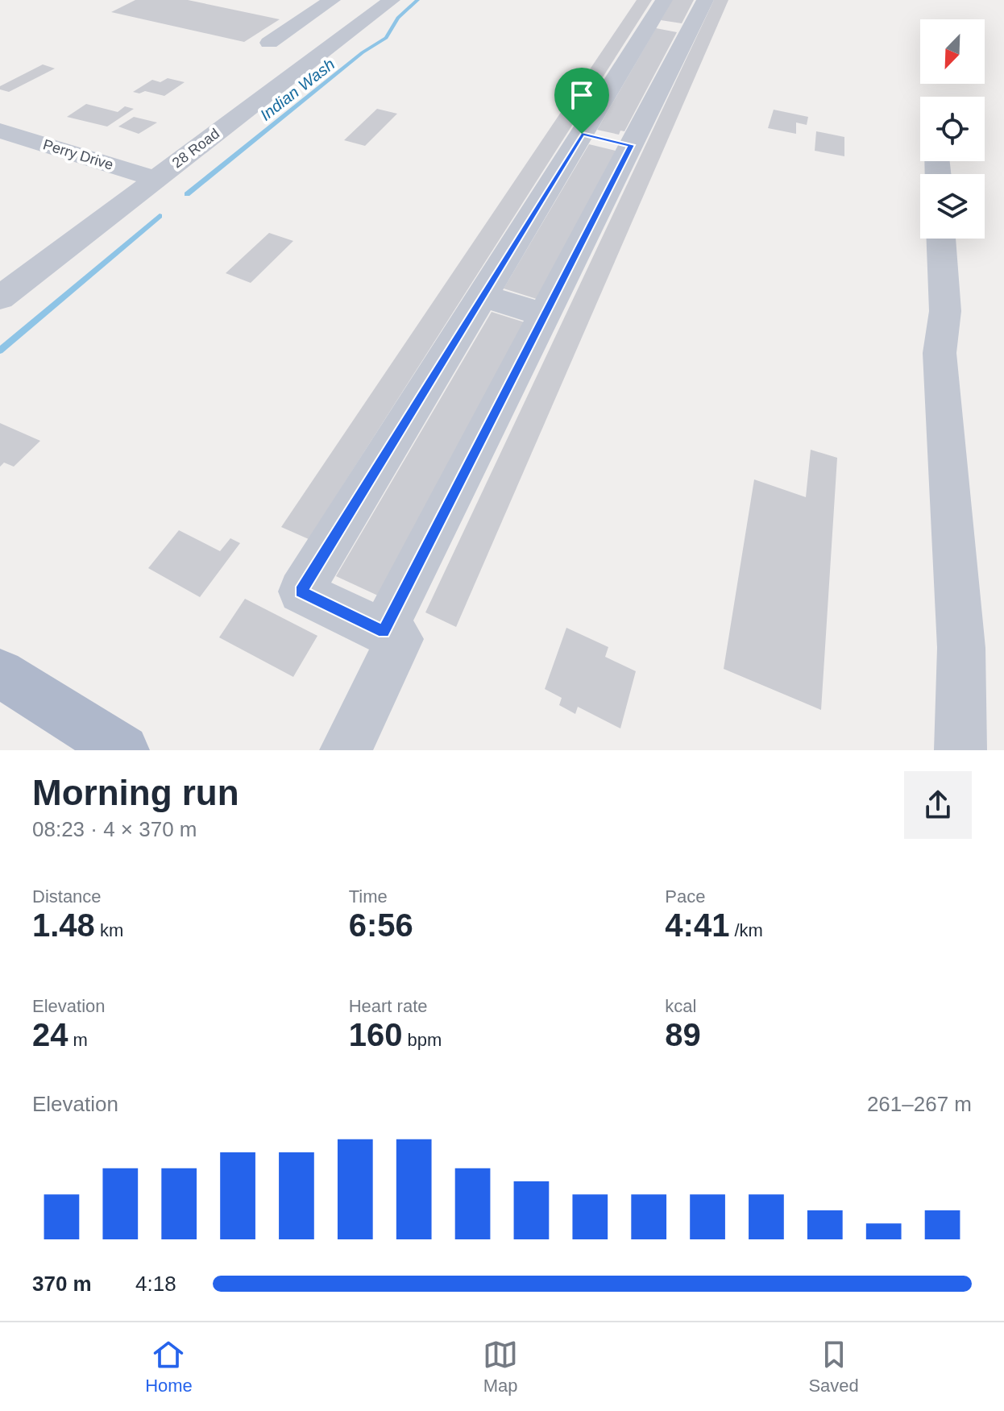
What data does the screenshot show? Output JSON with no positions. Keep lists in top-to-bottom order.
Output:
{
  "streets": {
    "street": ["28 Road", "Perry Drive"]
  },
  "crossings": [
    ["28 Road", "Perry Drive"]
  ],
  "water": ["Indian Wash"],
  "north": "bottom left",
  "page": {
    "heading": ["Morning run", "08:23 · 4 × 370 m"],
    "stats": [
      ["Distance", "1.48 km"],
      ["Time", "6:56"],
      ["Pace", "4:41 /km"],
      ["Elevation", "24 m"],
      ["Heart rate", "160 bpm"],
      ["kcal", "89"]
    ],
    "chart": ["Elevation", "261–267 m"],
    "list": [
      {
        "name": "370 m",
        "note": "4:18"
      }
    ],
    "tabs": ["Home", "Map", "Saved"]
  }
}
